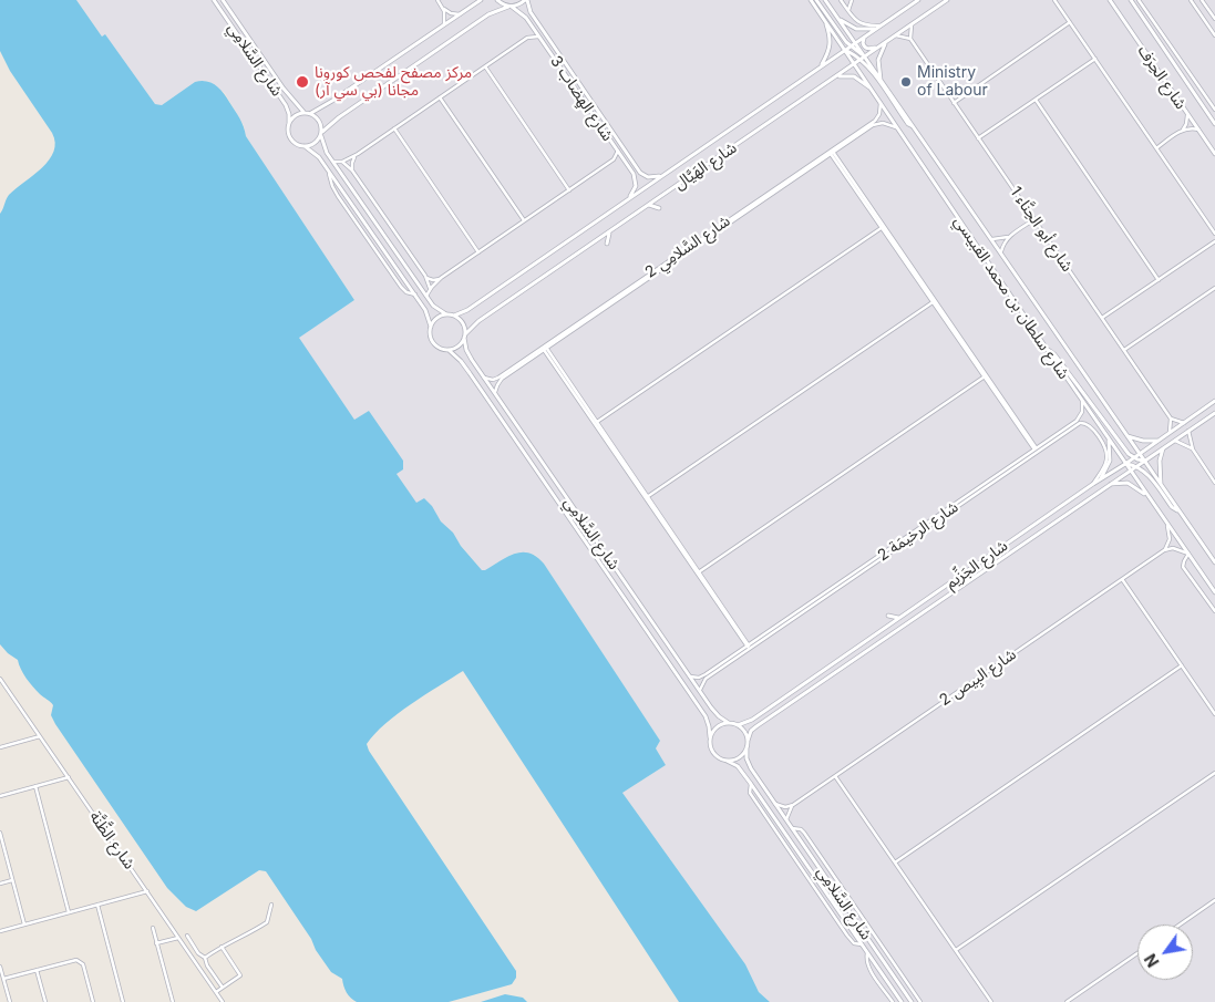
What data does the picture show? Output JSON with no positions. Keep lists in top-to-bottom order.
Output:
{
  "streets": {
    "street": [
      "شارع السَّلامِي",
      "شارع الحِرَف",
      "شارع الهِضاب 3",
      "شارع الهَيَّال",
      "شارع أبو الحِنَّاء 1",
      "شارع السَّلامِي 2",
      "شارع سلطان بن محمد القبيسي",
      "شارع الرخيمَة 2",
      "شارع الجَزِّيم",
      "شارع البِيص 2",
      "شارع الظَّنَّة"
    ]
  },
  "crossings": [
    ["شارع السَّلامِي", "شارع الهَيَّال"],
    ["شارع السَّلامِي", "شارع السَّلامِي 2"],
    ["شارع السَّلامِي", "شارع الرخيمَة 2"],
    ["شارع السَّلامِي", "شارع الجَزِّيم"],
    ["شارع الهِضاب 3", "شارع الهَيَّال"],
    ["شارع الهَيَّال", "شارع سلطان بن محمد القبيسي"],
    ["شارع السَّلامِي 2", "شارع سلطان بن محمد القبيسي"],
    ["شارع سلطان بن محمد القبيسي", "شارع الرخيمَة 2"],
    ["شارع سلطان بن محمد القبيسي", "شارع الجَزِّيم"],
    ["شارع الرخيمَة 2", "شارع الجَزِّيم"]
  ],
  "places": ["مركز مصفح لفحص كورونا (بي سي آر) مجانا", "Ministry of Labour"],
  "north": "bottom left"
}
